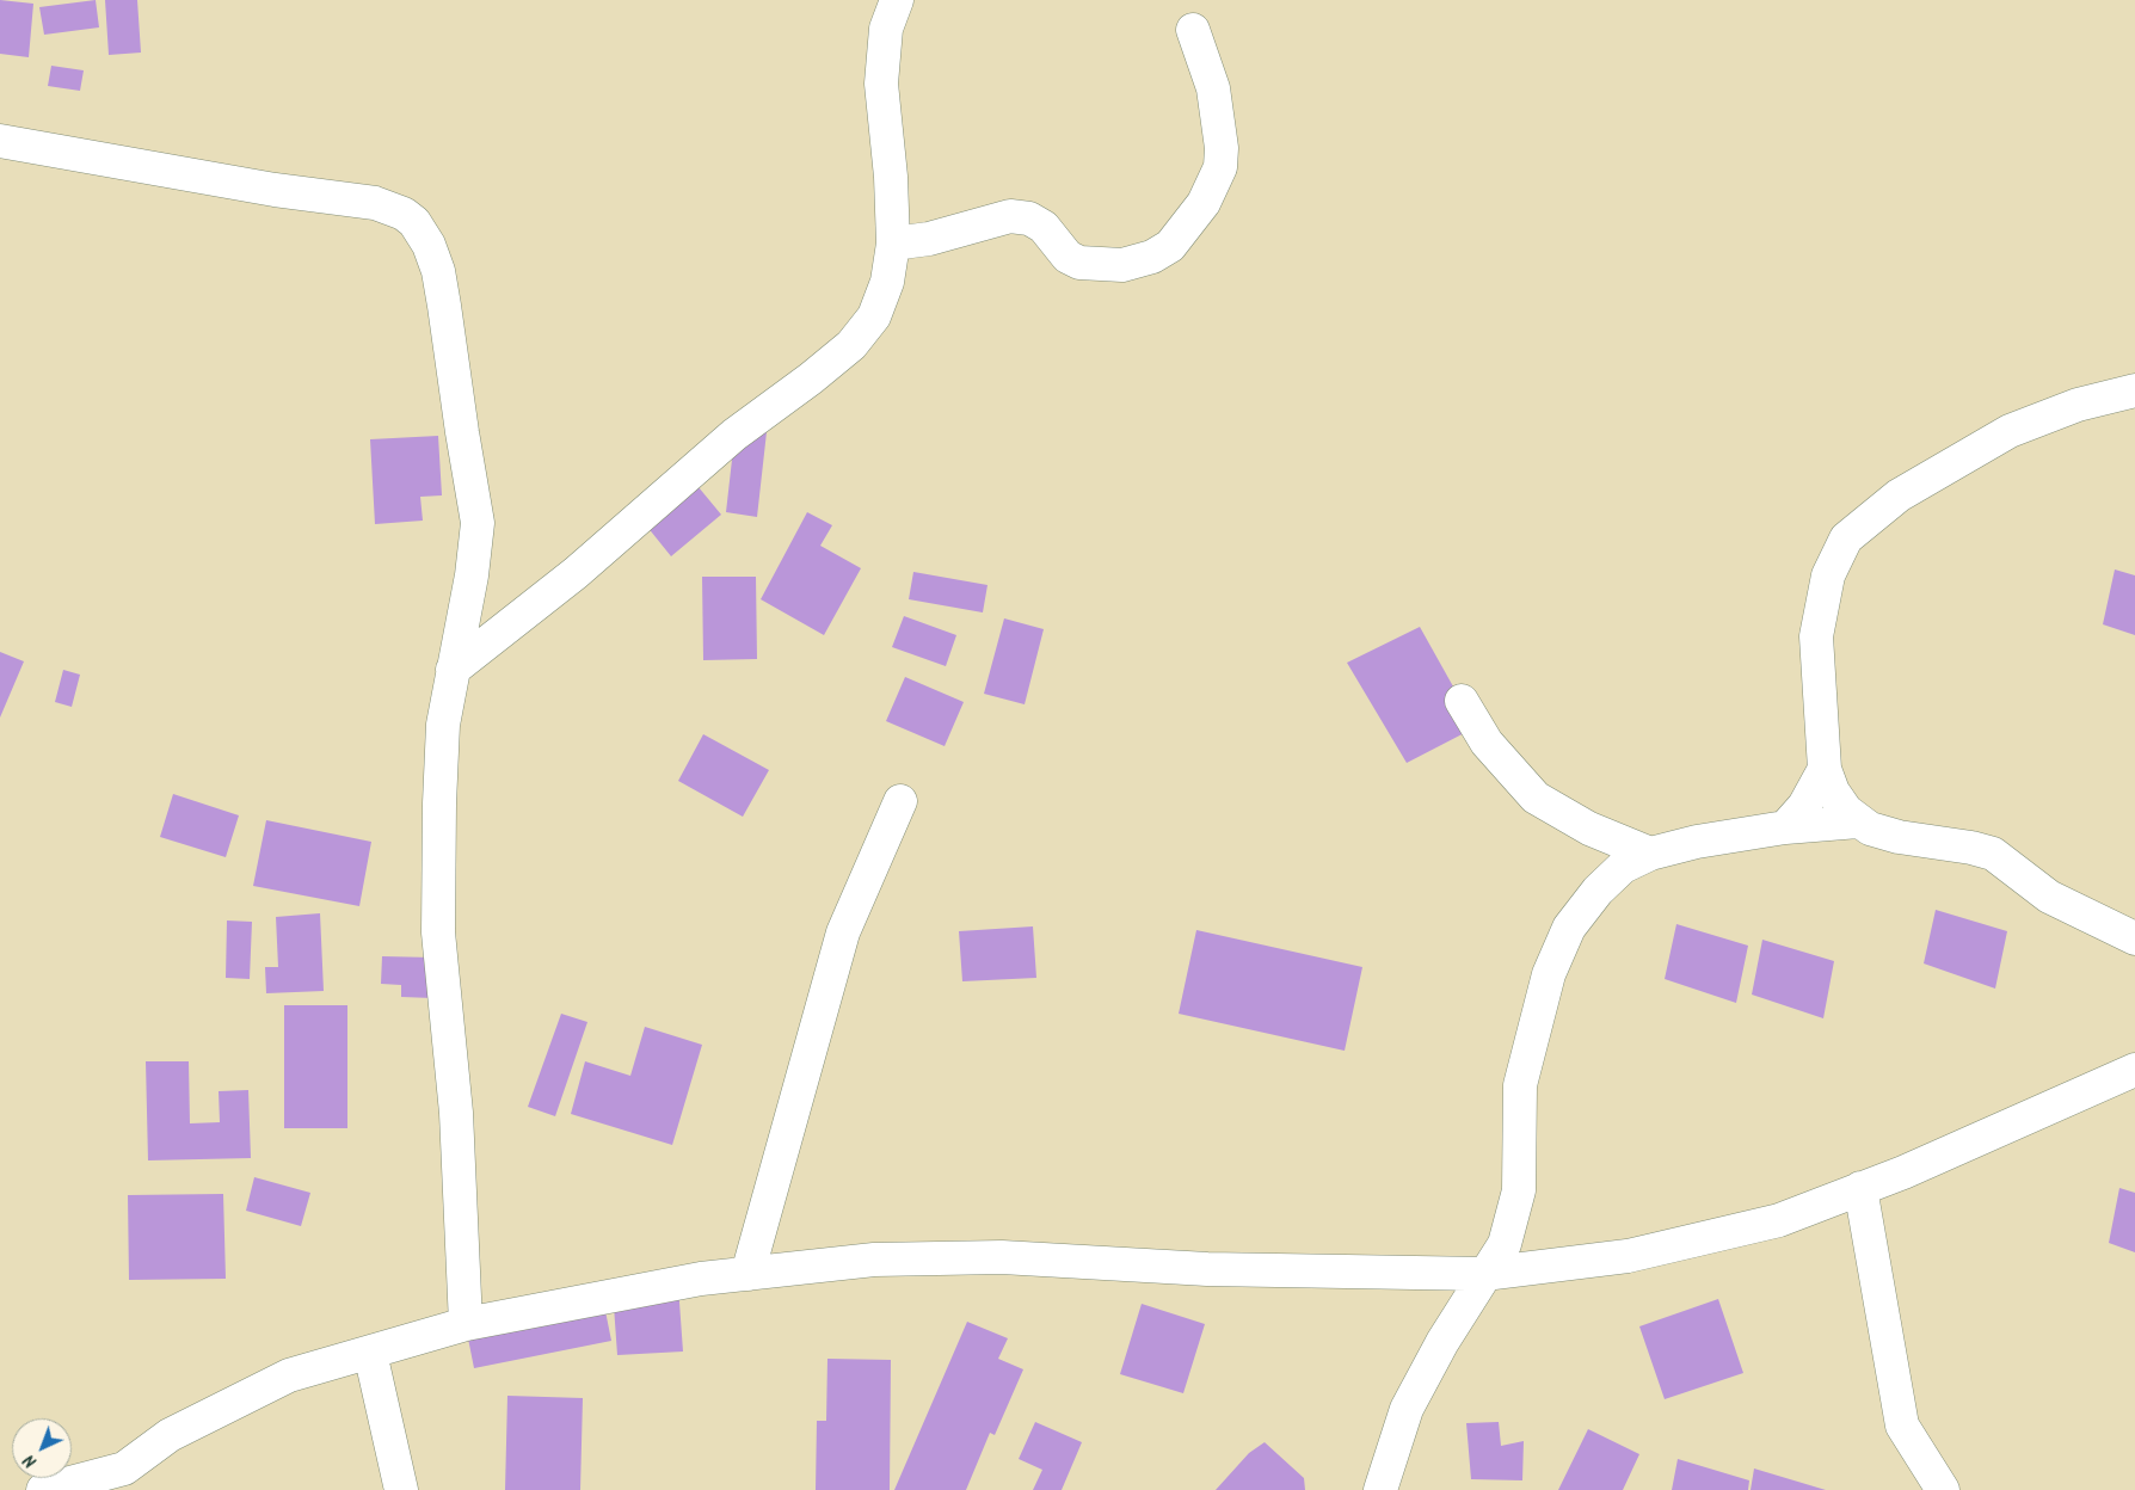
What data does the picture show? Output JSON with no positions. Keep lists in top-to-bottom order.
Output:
{
  "north": "bottom left"
}
